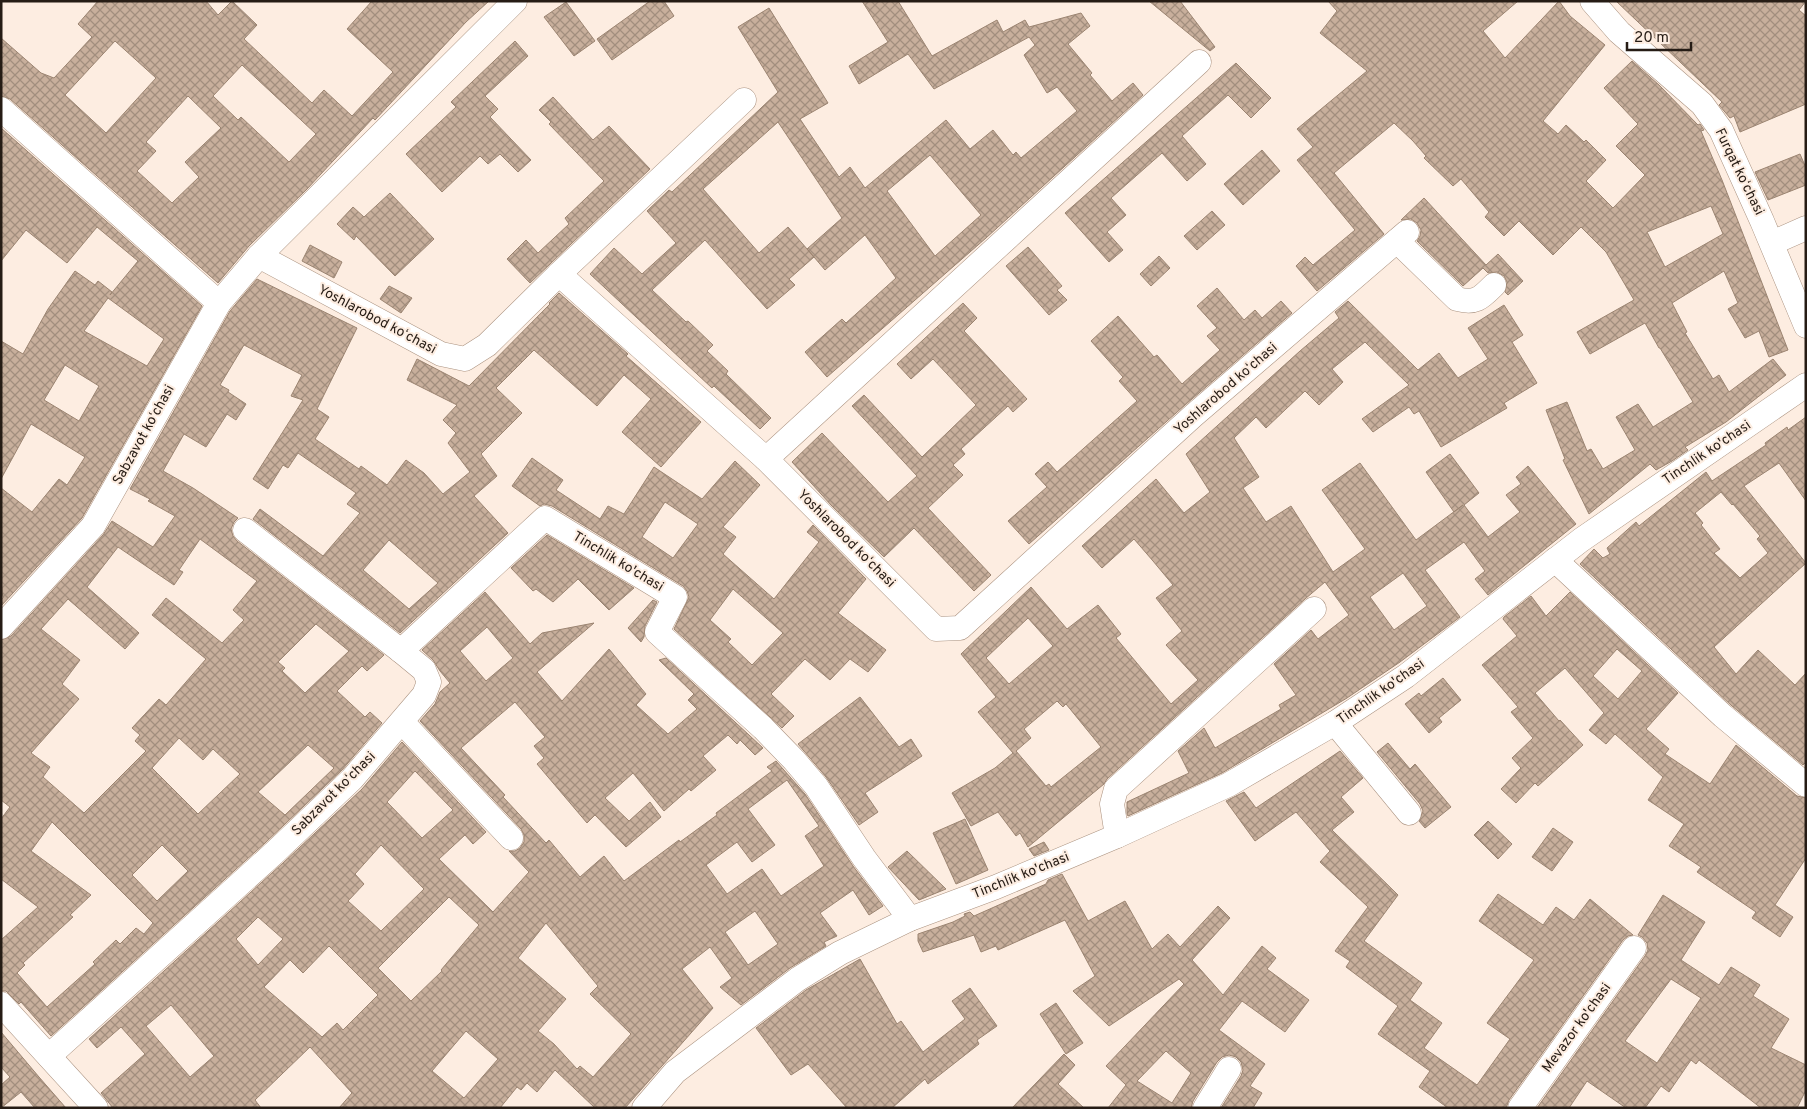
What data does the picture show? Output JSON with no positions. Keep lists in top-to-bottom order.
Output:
{
  "streets": {
    "street": [
      "Furqat koʻchasi",
      "Yoshlarobod koʻchasi",
      "Sabzavot koʻchasi",
      "Tinchlik ko'chasi",
      "Mevazor ko'chasi"
    ]
  },
  "crossings": [
    ["Sabzavot koʻchasi", "Tinchlik ko'chasi"]
  ],
  "scale_bar": "20 m"
}
